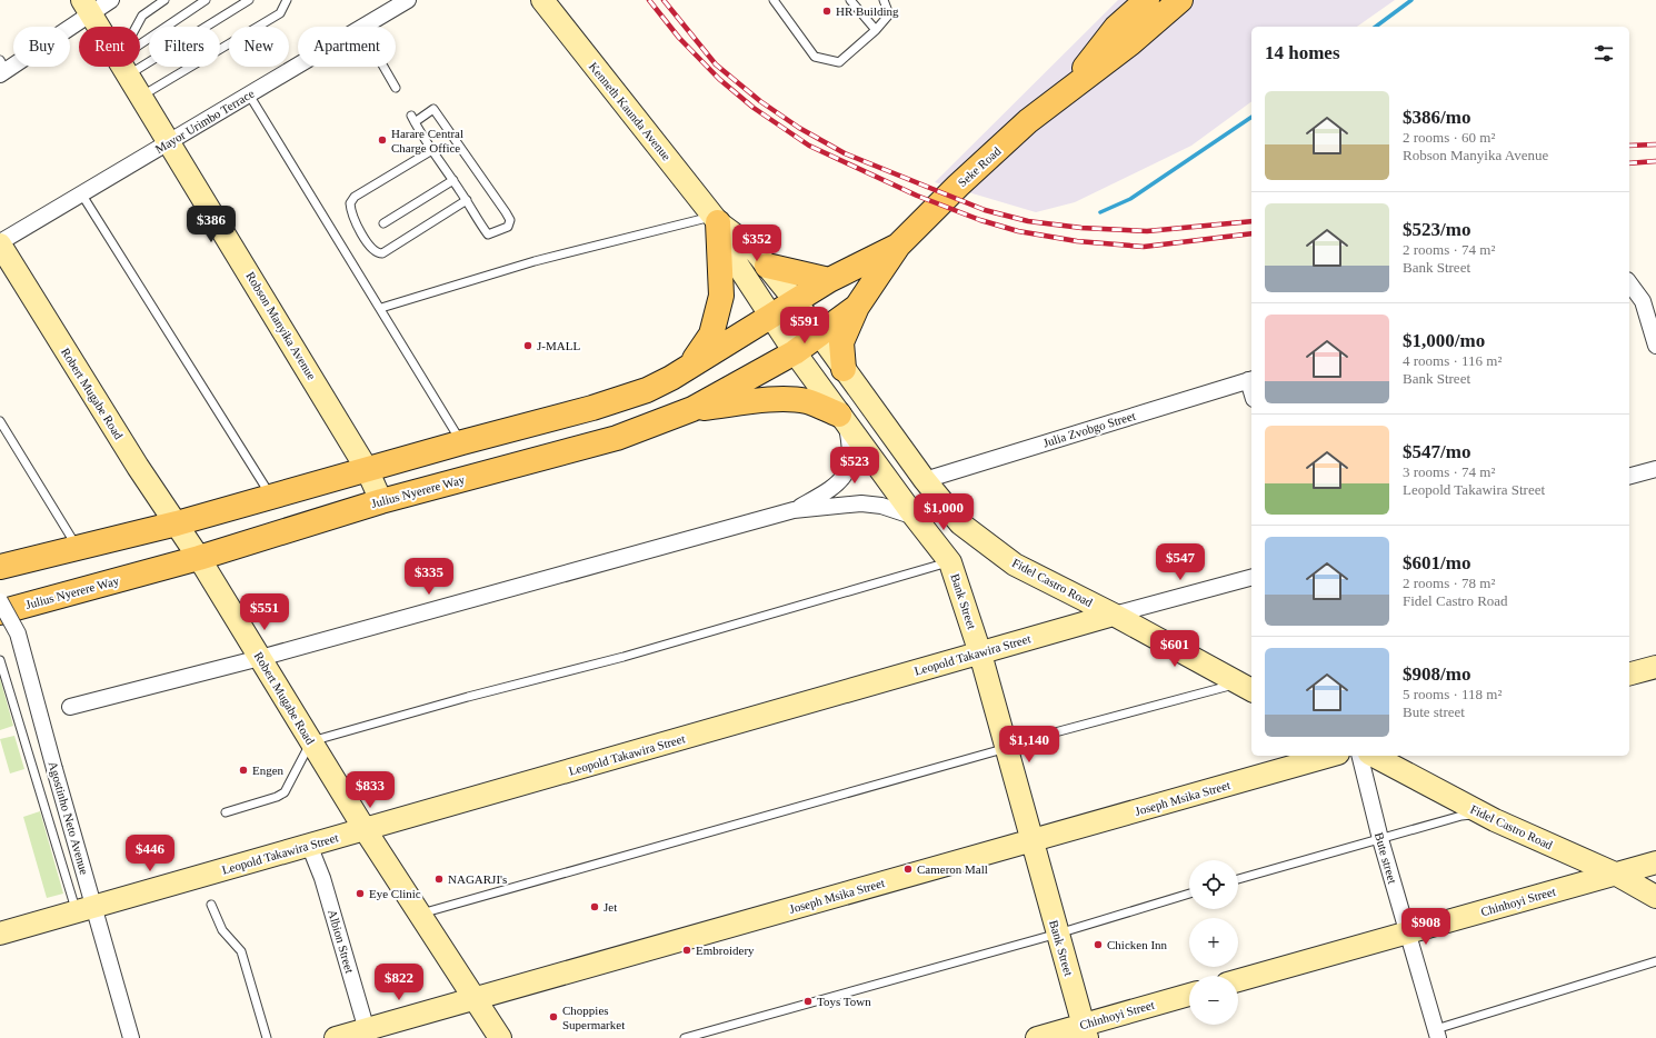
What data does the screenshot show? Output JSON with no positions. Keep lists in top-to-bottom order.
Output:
{
  "streets": {
    "main road": [
      "Kenneth Kaunda Avenue",
      "Seke Road",
      "Robson Manyika Avenue",
      "Robert Mugabe Road",
      "Julius Nyerere Way",
      "Fidel Castro Road",
      "Bank Street",
      "Leopold Takawira Street",
      "Joseph Msika Street",
      "Chinhoyi Street"
    ],
    "street": [
      "Mayor Urimbo Terrace",
      "Julia Zvobgo Street",
      "Agostinho Neto Avenue",
      "Bute street",
      "Albion Street"
    ]
  },
  "crossings": [
    ["Kenneth Kaunda Avenue", "Fidel Castro Road"],
    ["Kenneth Kaunda Avenue", "Bank Street"],
    ["Mayor Urimbo Terrace", "Robson Manyika Avenue"],
    ["Mayor Urimbo Terrace", "Robert Mugabe Road"],
    ["Robson Manyika Avenue", "Julius Nyerere Way"],
    ["Robert Mugabe Road", "Julius Nyerere Way"],
    ["Robert Mugabe Road", "Leopold Takawira Street"],
    ["Robert Mugabe Road", "Joseph Msika Street"],
    ["Julia Zvobgo Street", "Fidel Castro Road"],
    ["Julius Nyerere Way", "Fidel Castro Road"],
    ["Julius Nyerere Way", "Bank Street"],
    ["Fidel Castro Road", "Bank Street"],
    ["Fidel Castro Road", "Leopold Takawira Street"],
    ["Fidel Castro Road", "Chinhoyi Street"],
    ["Bank Street", "Leopold Takawira Street"],
    ["Bank Street", "Joseph Msika Street"],
    ["Bank Street", "Chinhoyi Street"],
    ["Leopold Takawira Street", "Agostinho Neto Avenue"],
    ["Leopold Takawira Street", "Albion Street"],
    ["Joseph Msika Street", "Albion Street"],
    ["Bute street", "Chinhoyi Street"]
  ],
  "places": [
    "HR Building",
    "Harare Central Charge Office",
    "J-MALL",
    "Engen",
    "Cameron Mall",
    "NAGARJI's",
    "Eye Clinic",
    "Jet",
    "Chicken Inn",
    "Embroidery",
    "Toys Town",
    "Choppies Supermarket"
  ],
  "page": {
    "chip": [
      "Buy",
      "Rent",
      "Filters",
      "New",
      "Apartment"
    ],
    "heading": "14 homes",
    "list": [
      {
        "name": "$386/mo",
        "note": "2 rooms · 60 m² · Robson Manyika Avenue"
      },
      {
        "name": "$523/mo",
        "note": "2 rooms · 74 m² · Bank Street"
      },
      {
        "name": "$1,000/mo",
        "note": "4 rooms · 116 m² · Bank Street"
      },
      {
        "name": "$547/mo",
        "note": "3 rooms · 74 m² · Leopold Takawira Street"
      },
      {
        "name": "$601/mo",
        "note": "2 rooms · 78 m² · Fidel Castro Road"
      },
      {
        "name": "$908/mo",
        "note": "5 rooms · 118 m² · Bute street"
      }
    ],
    "price": [
      "$386",
      "$352",
      "$591",
      "$523",
      "$1,000",
      "$547",
      "$335",
      "$551",
      "$601",
      "$1,140",
      "$833",
      "$446",
      "$908",
      "$822"
    ],
    "map_buttons": ["+", "−"]
  }
}
